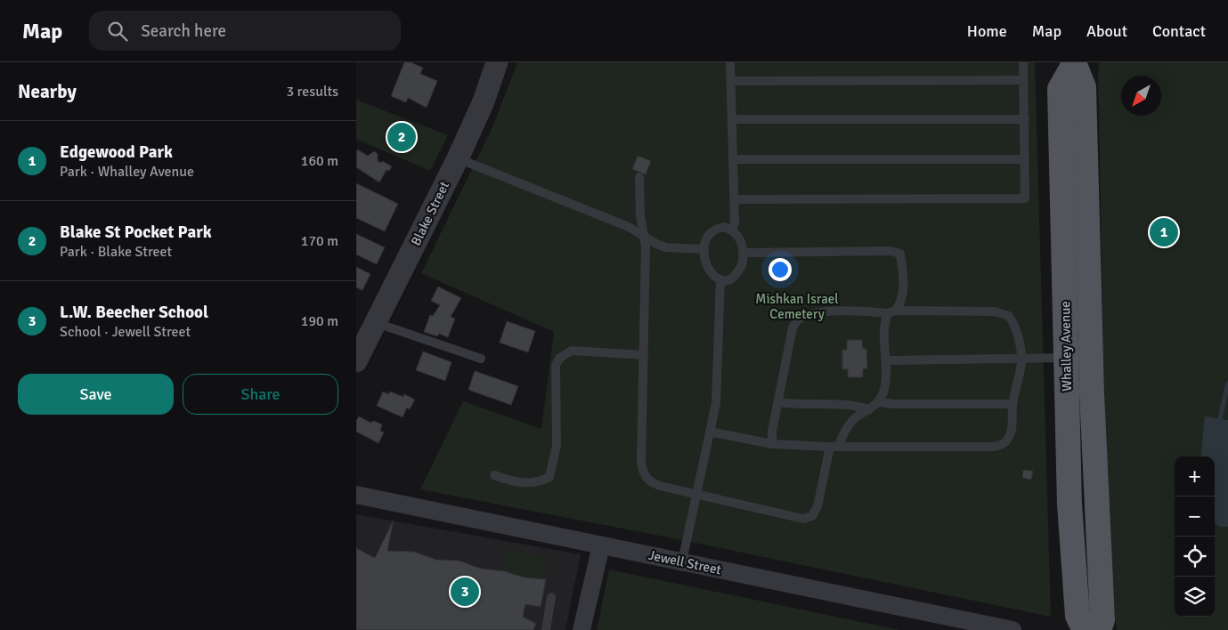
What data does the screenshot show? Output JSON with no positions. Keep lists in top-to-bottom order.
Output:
{
  "streets": {
    "main road": ["Whalley Avenue"],
    "street": ["Blake Street", "Jewell Street"]
  },
  "parks": ["Mishkan Israel Cemetery"],
  "north": "bottom left",
  "page": {
    "header": "Map",
    "search": "Search here",
    "nav": [
      "Home",
      "Map",
      "About",
      "Contact"
    ],
    "heading": ["Nearby", "3 results"],
    "list": [
      {
        "mark": "1",
        "name": "Edgewood Park",
        "note": "Park · Whalley Avenue",
        "value": "160 m"
      },
      {
        "mark": "2",
        "name": "Blake St Pocket Park",
        "note": "Park · Blake Street",
        "value": "170 m"
      },
      {
        "mark": "3",
        "name": "L.W. Beecher School",
        "note": "School · Jewell Street",
        "value": "190 m"
      }
    ],
    "pins": ["2", "1", "3"],
    "buttons": ["Save", "Share"],
    "map_buttons": ["+", "−"]
  }
}
